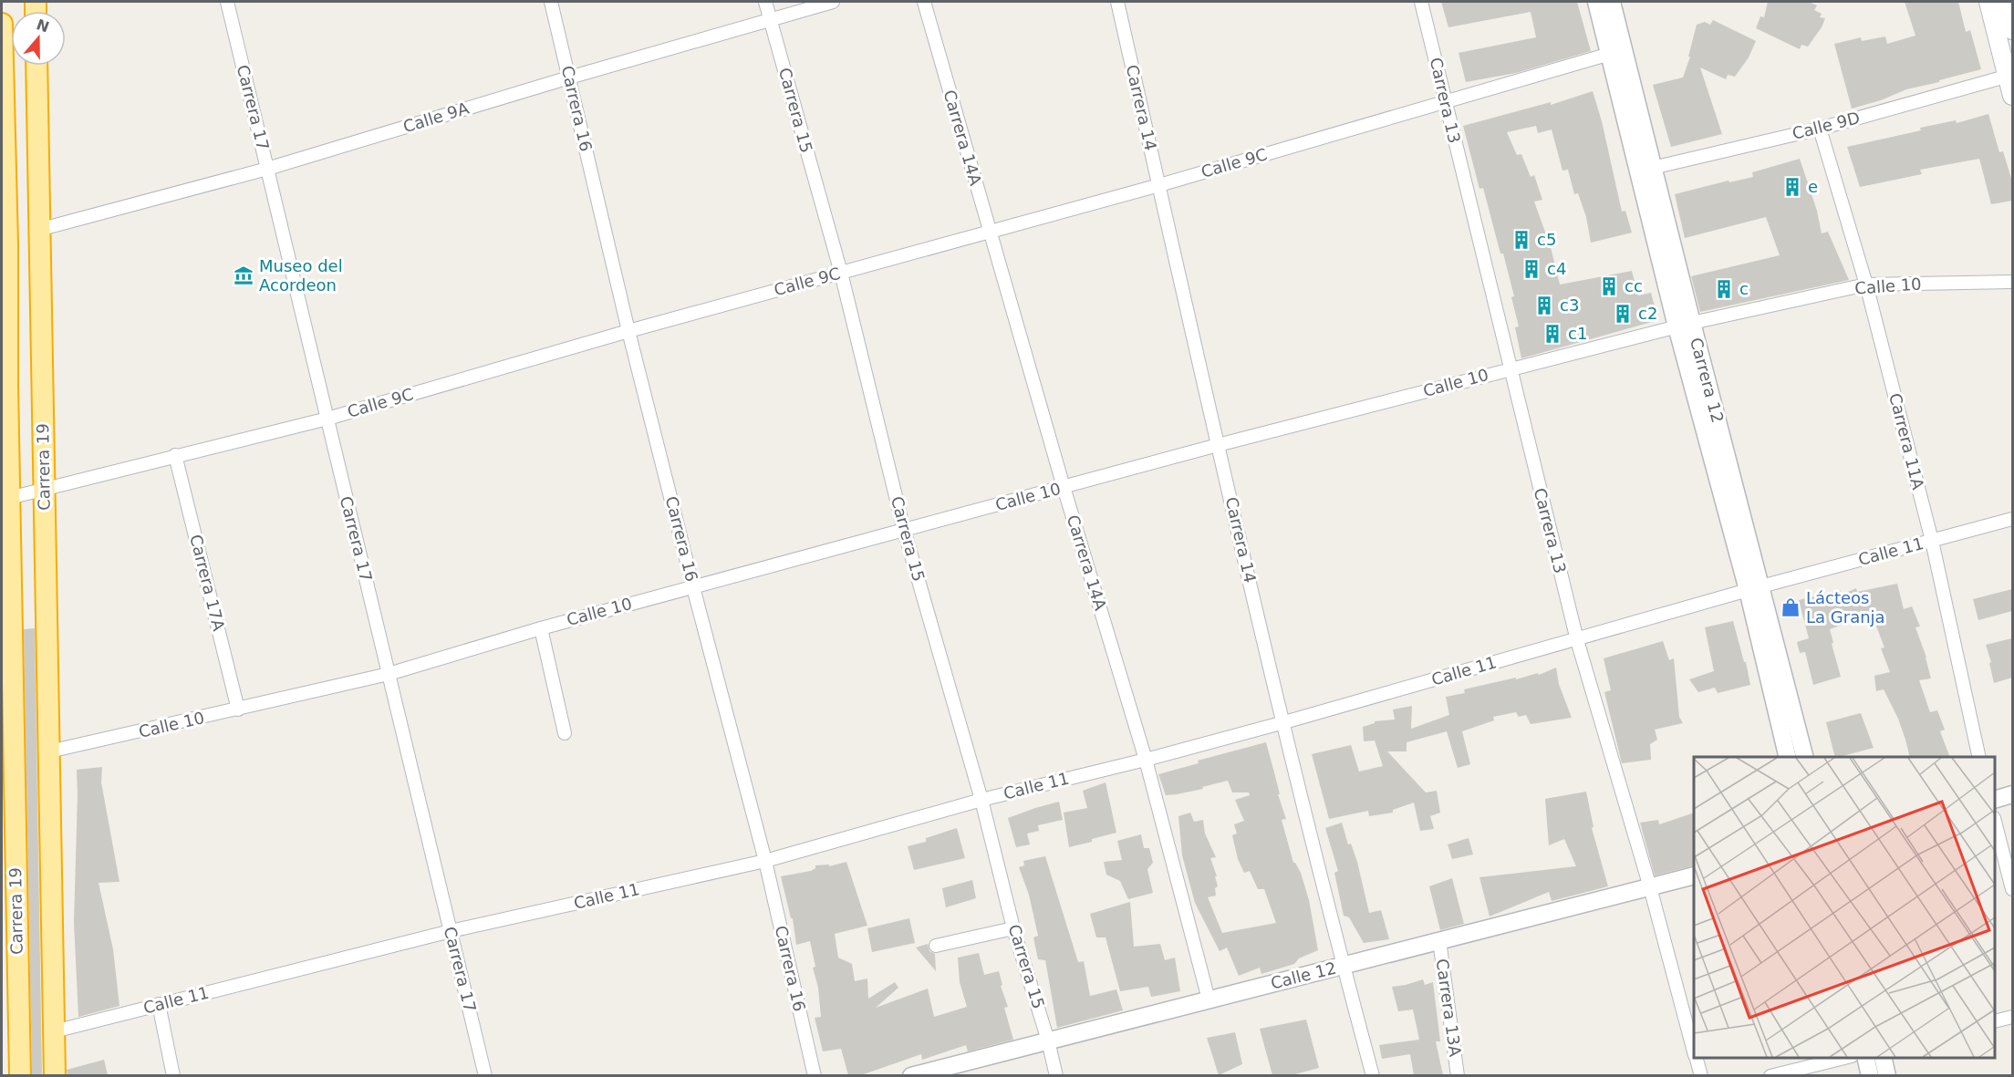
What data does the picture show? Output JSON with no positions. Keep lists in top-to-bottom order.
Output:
{
  "streets": {
    "highway": ["Carrera 19"],
    "street": [
      "Carrera 13",
      "Carrera 17",
      "Carrera 14",
      "Carrera 16",
      "Carrera 15",
      "Calle 9A",
      "Calle 9D",
      "Carrera 14A",
      "Calle 9C",
      "Calle 10",
      "Carrera 12",
      "Carrera 11A",
      "Calle 11",
      "Carrera 17A",
      "Calle 12",
      "Carrera 13A"
    ]
  },
  "crossings": [
    ["Carrera 13", "Calle 9C"],
    ["Carrera 13", "Calle 10"],
    ["Carrera 13", "Calle 11"],
    ["Carrera 13", "Calle 12"],
    ["Carrera 17", "Calle 9A"],
    ["Carrera 17", "Calle 9C"],
    ["Carrera 17", "Calle 10"],
    ["Carrera 17", "Calle 11"],
    ["Carrera 14", "Calle 9C"],
    ["Carrera 14", "Calle 10"],
    ["Carrera 14", "Calle 11"],
    ["Carrera 14", "Calle 12"],
    ["Carrera 16", "Calle 9A"],
    ["Carrera 16", "Calle 9C"],
    ["Carrera 16", "Calle 10"],
    ["Carrera 16", "Calle 11"],
    ["Carrera 15", "Calle 9A"],
    ["Carrera 15", "Calle 9C"],
    ["Carrera 15", "Calle 10"],
    ["Carrera 15", "Calle 11"],
    ["Carrera 15", "Calle 12"],
    ["Calle 9A", "Carrera 19"],
    ["Calle 9D", "Carrera 12"],
    ["Calle 9D", "Carrera 11A"],
    ["Carrera 14A", "Calle 9C"],
    ["Carrera 14A", "Calle 10"],
    ["Carrera 14A", "Calle 11"],
    ["Carrera 14A", "Calle 12"],
    ["Calle 9C", "Carrera 12"],
    ["Calle 9C", "Carrera 19"],
    ["Calle 9C", "Carrera 17A"],
    ["Calle 10", "Carrera 12"],
    ["Calle 10", "Carrera 11A"],
    ["Calle 10", "Carrera 19"],
    ["Calle 10", "Carrera 17A"],
    ["Carrera 12", "Calle 11"],
    ["Carrera 11A", "Calle 11"],
    ["Carrera 19", "Calle 11"],
    ["Calle 12", "Carrera 13A"]
  ],
  "places": {
    "building": [
      "e",
      "c5",
      "c4",
      "cc",
      "c",
      "c3",
      "c2",
      "c1"
    ],
    "museum": ["Museo del Acordeon"],
    "shop": ["Lácteos La Granja"]
  },
  "north": "top"
}
